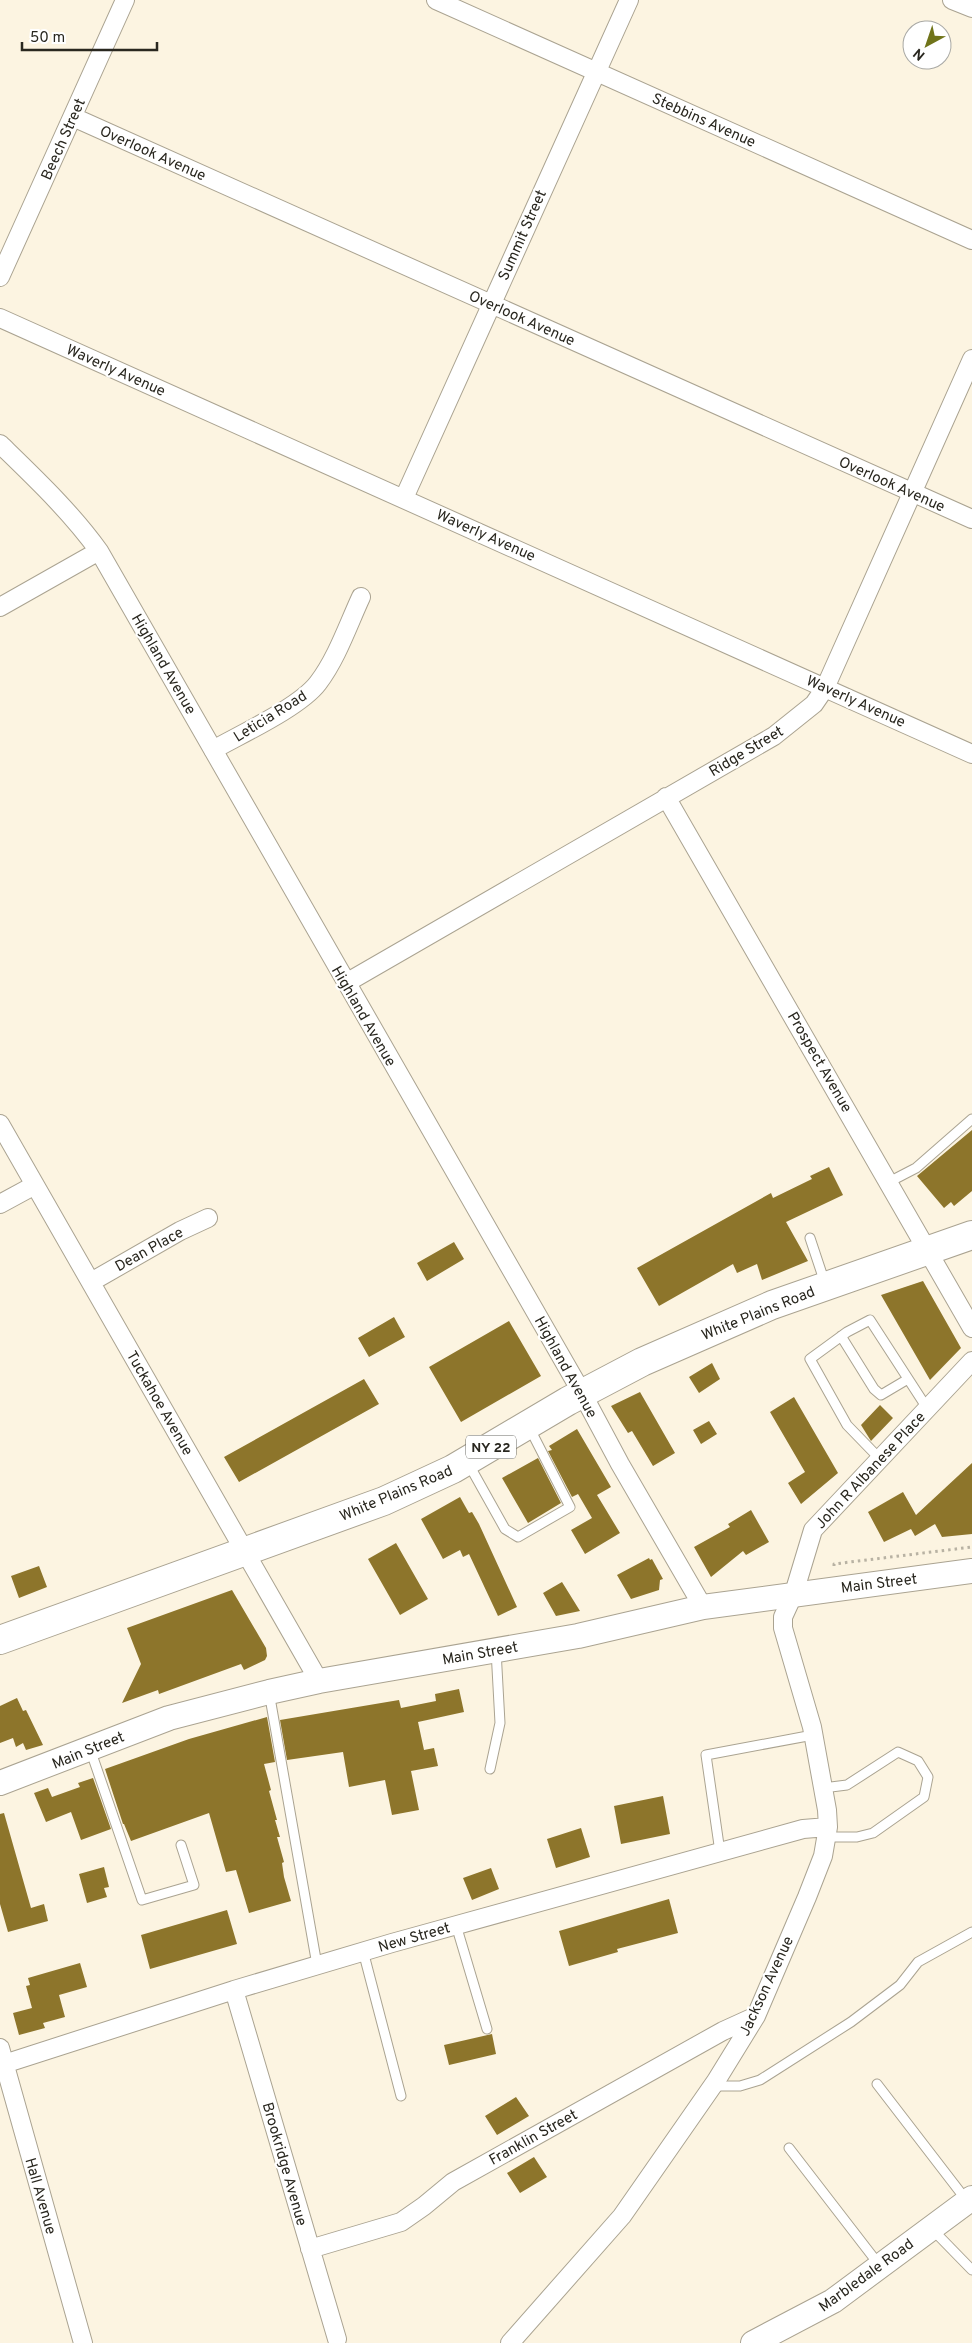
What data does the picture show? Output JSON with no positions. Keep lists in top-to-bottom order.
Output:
{
  "streets": {
    "main road": ["White Plains Road", "NY 22"],
    "street": [
      "Stebbins Avenue",
      "Beech Street",
      "Overlook Avenue",
      "Summit Street",
      "Waverly Avenue",
      "Highland Avenue",
      "Leticia Road",
      "Ridge Street",
      "Prospect Avenue",
      "Dean Place",
      "Tuckahoe Avenue",
      "John R Albanese Place",
      "Main Street",
      "New Street",
      "Jackson Avenue",
      "Franklin Street",
      "Brookridge Avenue",
      "Hall Avenue",
      "Marbledale Road"
    ]
  },
  "crossings": [
    ["Stebbins Avenue", "Summit Street"],
    ["Beech Street", "Overlook Avenue"],
    ["Overlook Avenue", "Summit Street"],
    ["Overlook Avenue", "Ridge Street"],
    ["Summit Street", "Waverly Avenue"],
    ["Waverly Avenue", "Ridge Street"],
    ["Highland Avenue", "Leticia Road"],
    ["Highland Avenue", "Ridge Street"],
    ["Highland Avenue", "White Plains Road"],
    ["Highland Avenue", "Main Street"],
    ["Ridge Street", "Prospect Avenue"],
    ["Prospect Avenue", "White Plains Road"],
    ["Dean Place", "Tuckahoe Avenue"],
    ["White Plains Road", "Tuckahoe Avenue"],
    ["Tuckahoe Avenue", "Main Street"],
    ["John R Albanese Place", "Main Street"],
    ["John R Albanese Place", "Jackson Avenue"],
    ["Main Street", "Jackson Avenue"],
    ["New Street", "Jackson Avenue"],
    ["New Street", "Brookridge Avenue"],
    ["New Street", "Hall Avenue"],
    ["Jackson Avenue", "Franklin Street"],
    ["Franklin Street", "Brookridge Avenue"]
  ],
  "scale_bar": "50 m",
  "north": "bottom left"
}
